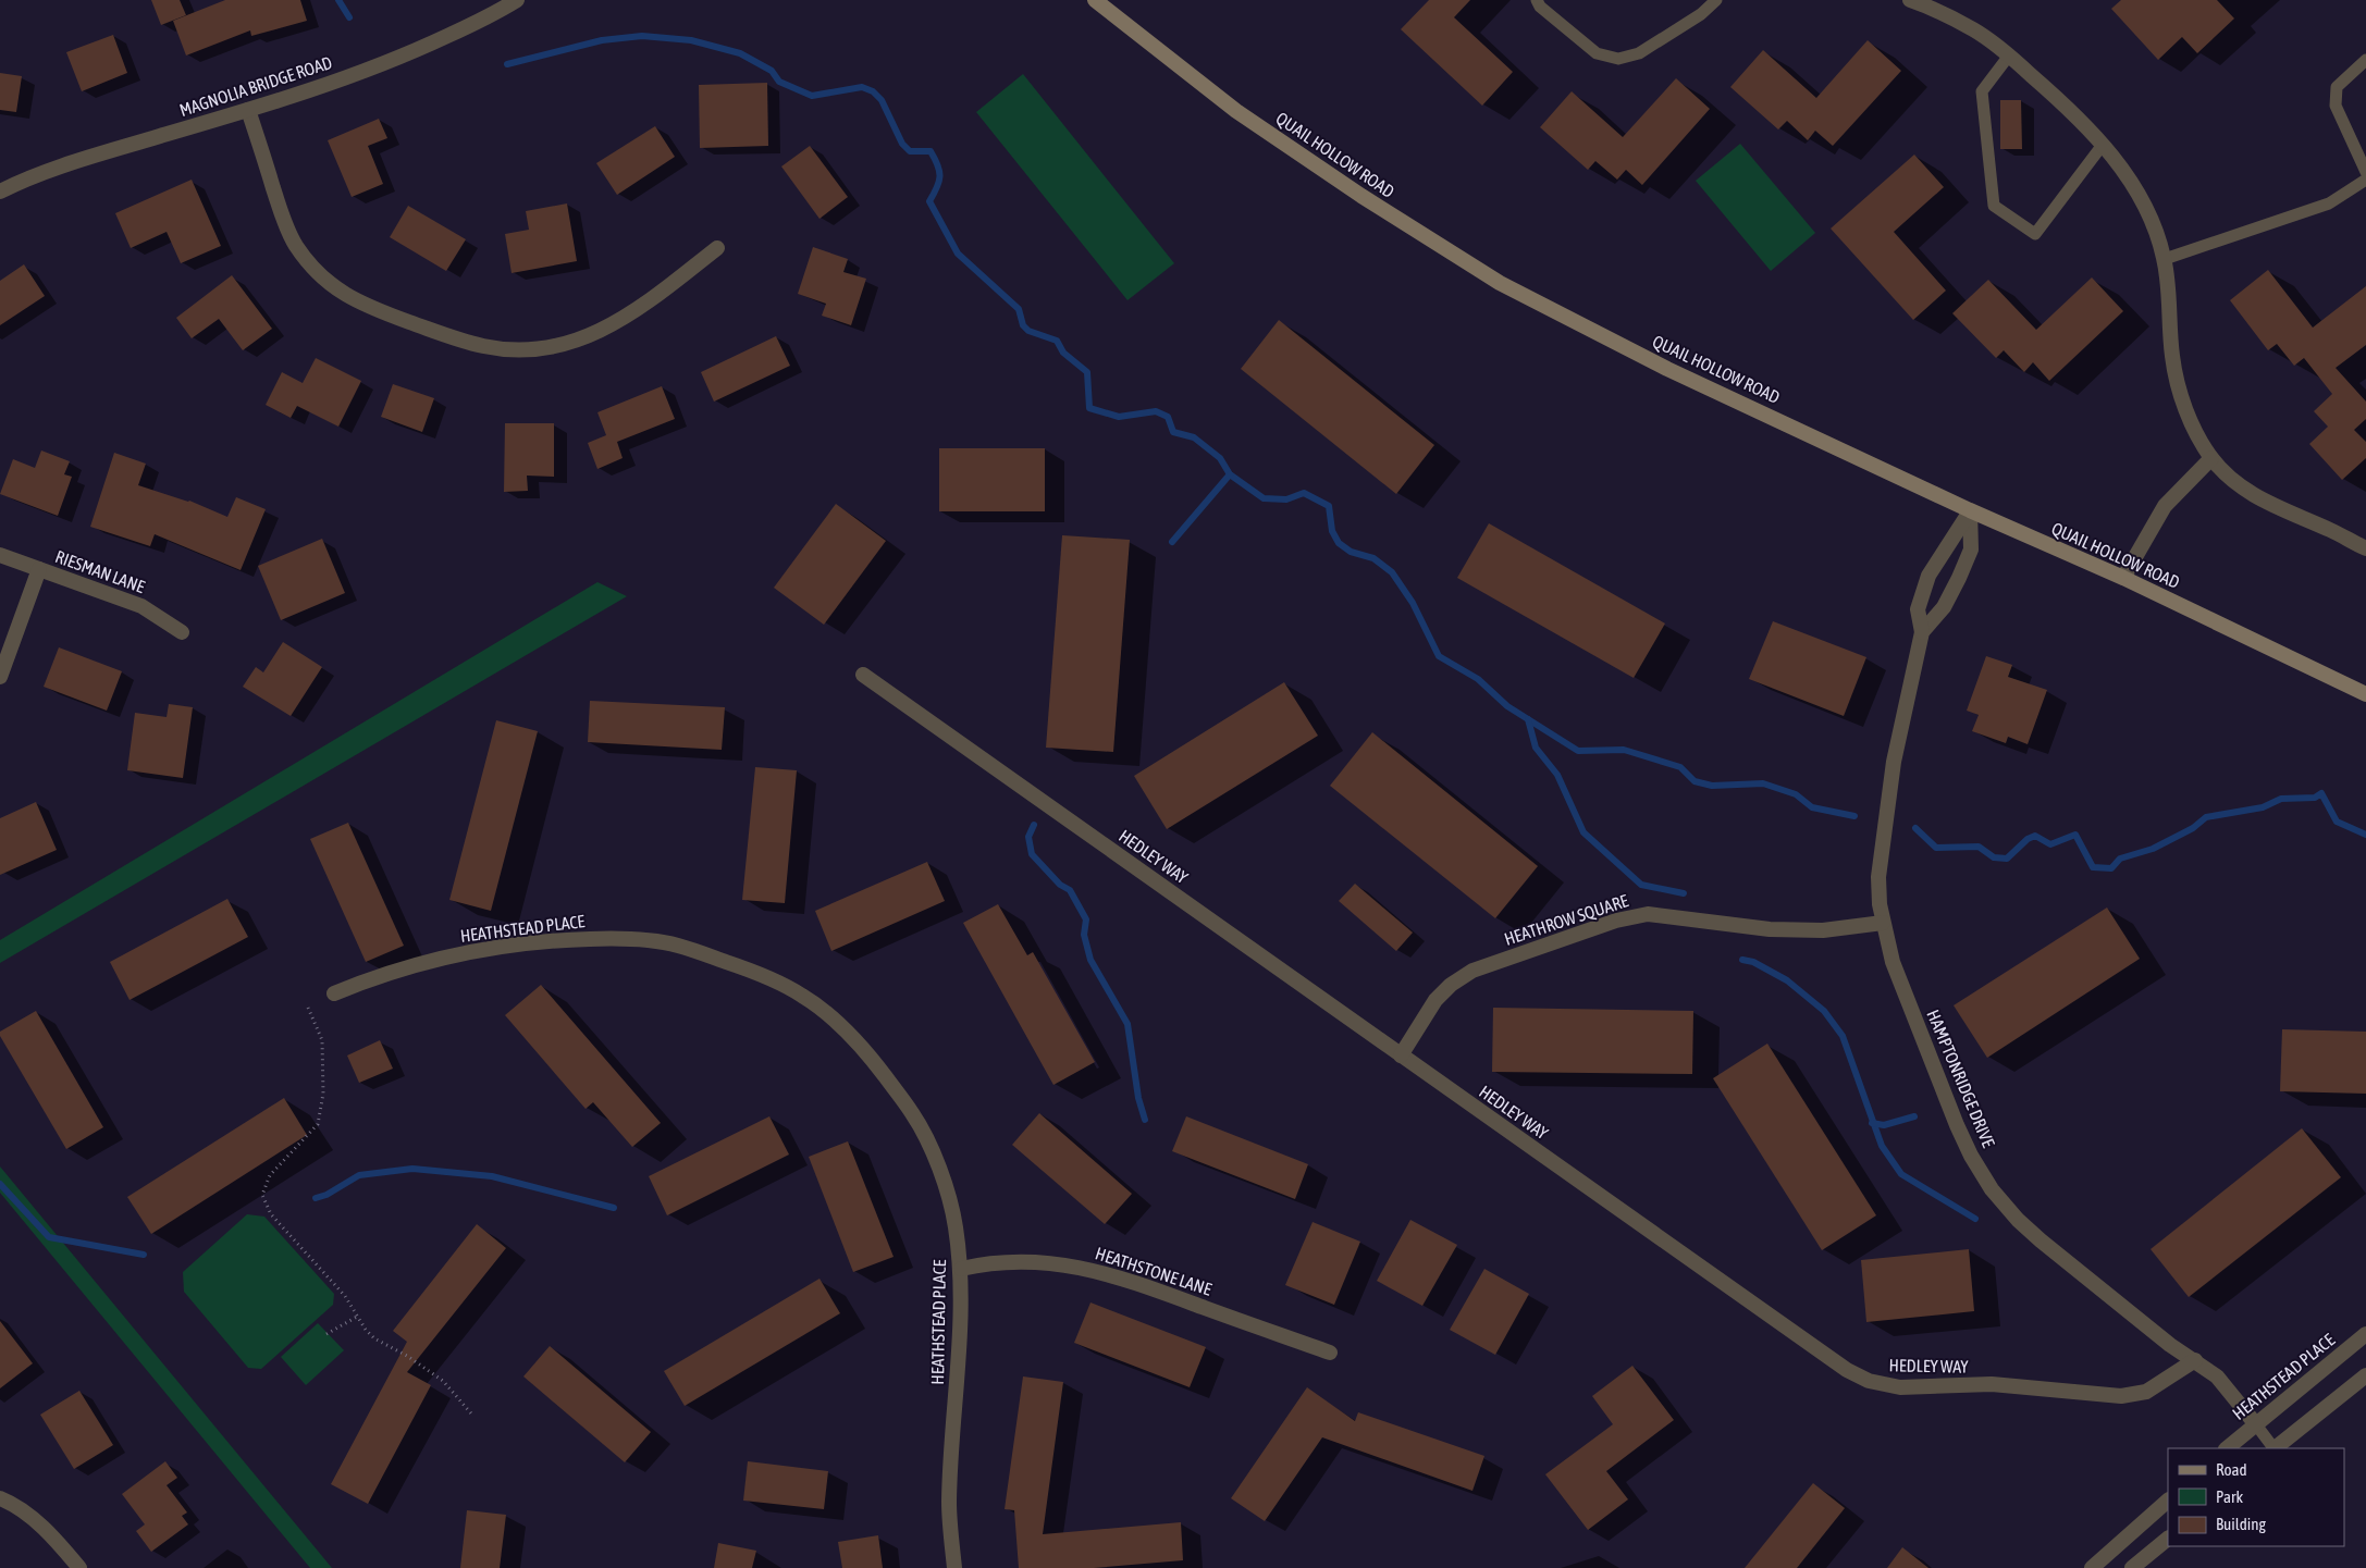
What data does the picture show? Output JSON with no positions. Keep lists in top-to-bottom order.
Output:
{
  "streets": {
    "main road": ["QUAIL HOLLOW ROAD"],
    "street": [
      "MAGNOLIA BRIDGE ROAD",
      "RIESMAN LANE",
      "HEDLEY WAY",
      "HEATHROW SQUARE",
      "HEATHSTEAD PLACE",
      "HAMPTONRIDGE DRIVE",
      "HEATHSTONE LANE"
    ]
  },
  "crossings": [
    ["QUAIL HOLLOW ROAD", "HAMPTONRIDGE DRIVE"],
    ["HEDLEY WAY", "HEATHROW SQUARE"],
    ["HEDLEY WAY", "HAMPTONRIDGE DRIVE"],
    ["HEATHROW SQUARE", "HAMPTONRIDGE DRIVE"],
    ["HEATHSTEAD PLACE", "HAMPTONRIDGE DRIVE"],
    ["HEATHSTEAD PLACE", "HEATHSTONE LANE"]
  ],
  "legend": ["Road", "Park", "Building"]
}
